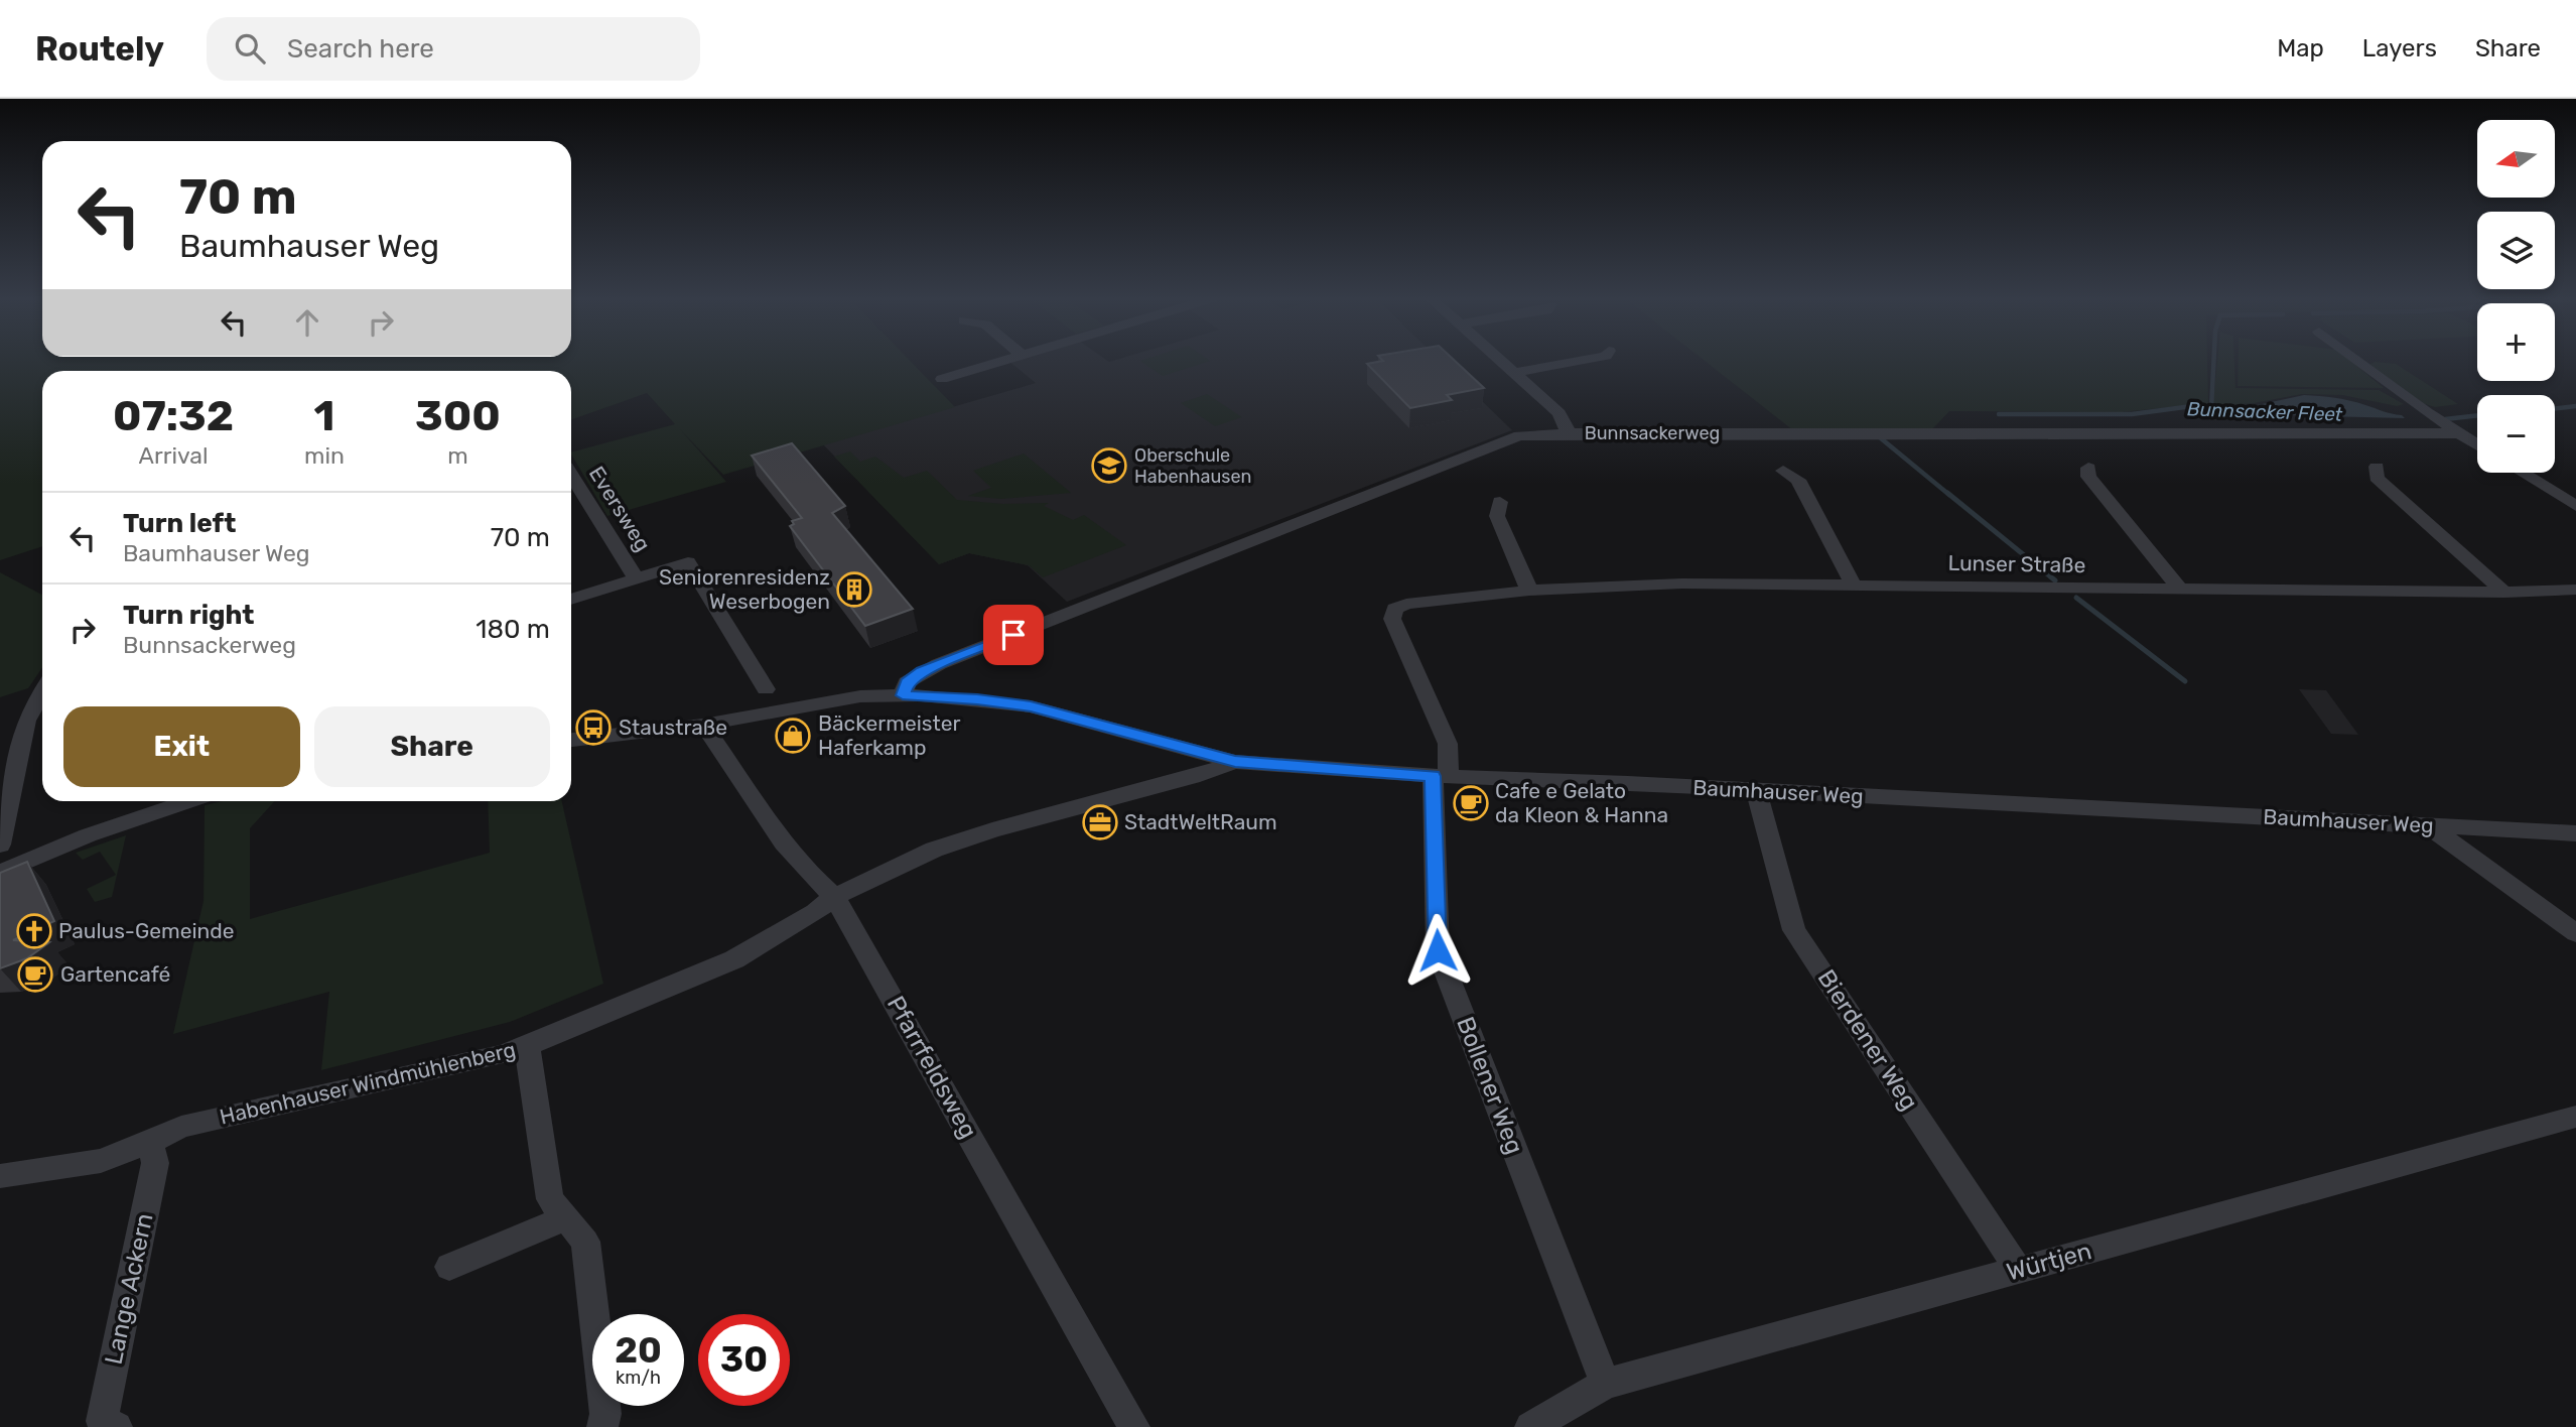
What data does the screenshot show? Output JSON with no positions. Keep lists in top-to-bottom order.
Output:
{
  "streets": {
    "street": [
      "Bunnsackerweg",
      "Eversweg",
      "Lunser Straße",
      "Baumhauser Weg",
      "Bierdener Weg",
      "Pfarrfeldsweg",
      "Habenhauser Windmühlenberg",
      "Bollener Weg",
      "Würtjen",
      "Lange Ackern"
    ]
  },
  "crossings": [
    ["Bunnsackerweg", "Baumhauser Weg"],
    ["Lunser Straße", "Baumhauser Weg"],
    ["Lunser Straße", "Bollener Weg"],
    ["Baumhauser Weg", "Bierdener Weg"],
    ["Baumhauser Weg", "Pfarrfeldsweg"],
    ["Baumhauser Weg", "Habenhauser Windmühlenberg"],
    ["Baumhauser Weg", "Bollener Weg"],
    ["Bierdener Weg", "Würtjen"],
    ["Pfarrfeldsweg", "Habenhauser Windmühlenberg"],
    ["Habenhauser Windmühlenberg", "Lange Ackern"],
    ["Bollener Weg", "Würtjen"]
  ],
  "water": ["Bunnsacker Fleet"],
  "places": {
    "school or university": ["Oberschule Habenhausen"],
    "building": ["Seniorenresidenz Weserbogen"],
    "bus stop": ["Staustraße"],
    "shop": ["Bäckermeister Haferkamp"],
    "cafe": ["Cafe e Gelato da Kleon & Hanna", "Gartencafé"],
    "office": ["StadtWeltRaum"],
    "church": ["Paulus-Gemeinde"]
  },
  "north": "left",
  "page": {
    "header": "Routely",
    "search": "Search here",
    "nav": ["Map", "Layers", "Share"],
    "map_buttons": ["+", "−"],
    "turn": ["70 m", "Baumhauser Weg"],
    "eta": [
      "07:32",
      "Arrival",
      "1",
      "min",
      "300",
      "m"
    ],
    "list": [
      {
        "name": "Turn left",
        "note": "Baumhauser Weg",
        "value": "70 m"
      },
      {
        "name": "Turn right",
        "note": "Bunnsackerweg",
        "value": "180 m"
      }
    ],
    "buttons": ["Exit", "Share"],
    "speed": "20 km/h",
    "limit": "30"
  }
}
